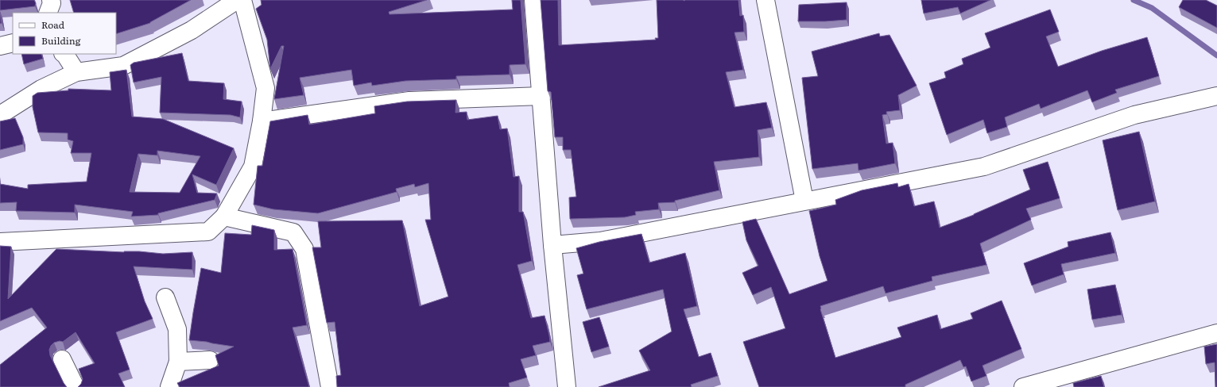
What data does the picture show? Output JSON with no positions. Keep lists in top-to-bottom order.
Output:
{
  "legend": ["Road", "Building"]
}
